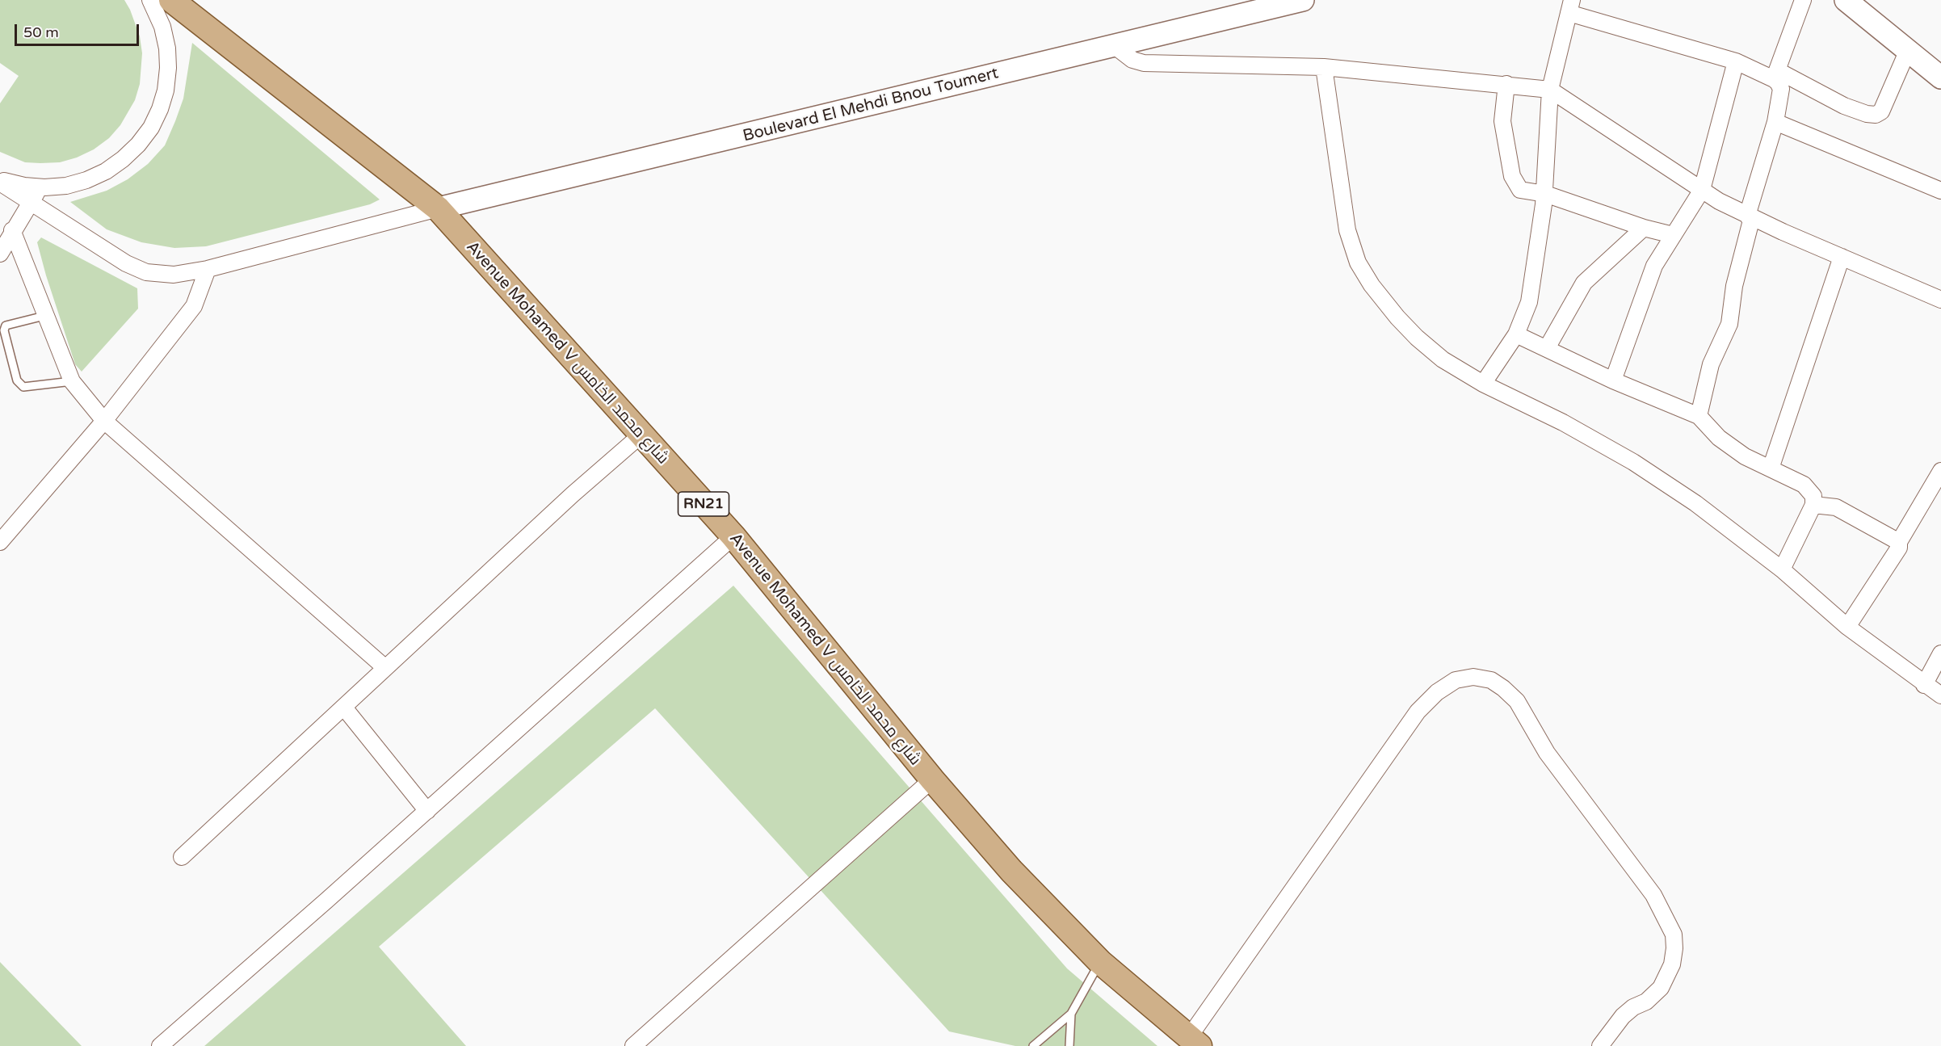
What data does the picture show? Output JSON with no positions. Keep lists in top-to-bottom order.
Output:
{
  "streets": {
    "main road": ["Boulevard El Mehdi Bnou Toumert", "Avenue Mohamed V شارع محمد الخامس", "RN21"]
  },
  "crossings": [
    ["Boulevard El Mehdi Bnou Toumert", "Avenue Mohamed V شارع محمد الخامس"]
  ],
  "scale_bar": "50 m"
}
